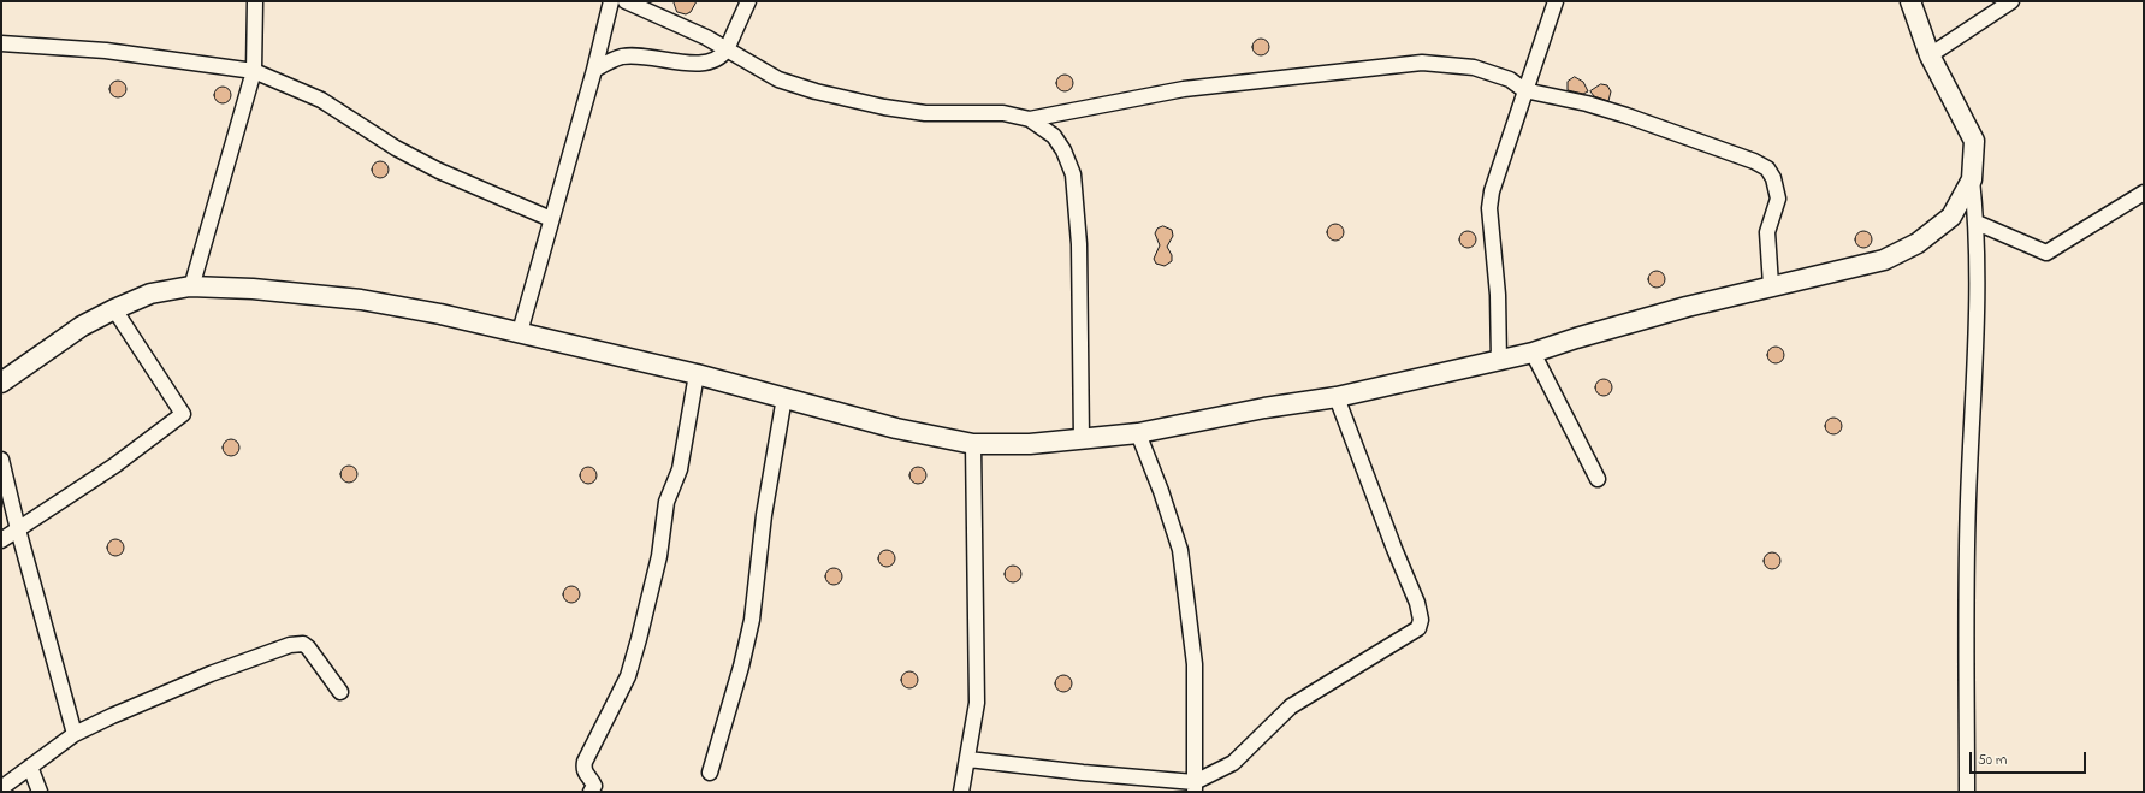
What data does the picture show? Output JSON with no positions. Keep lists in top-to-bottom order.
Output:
{
  "scale_bar": "50 m"
}
